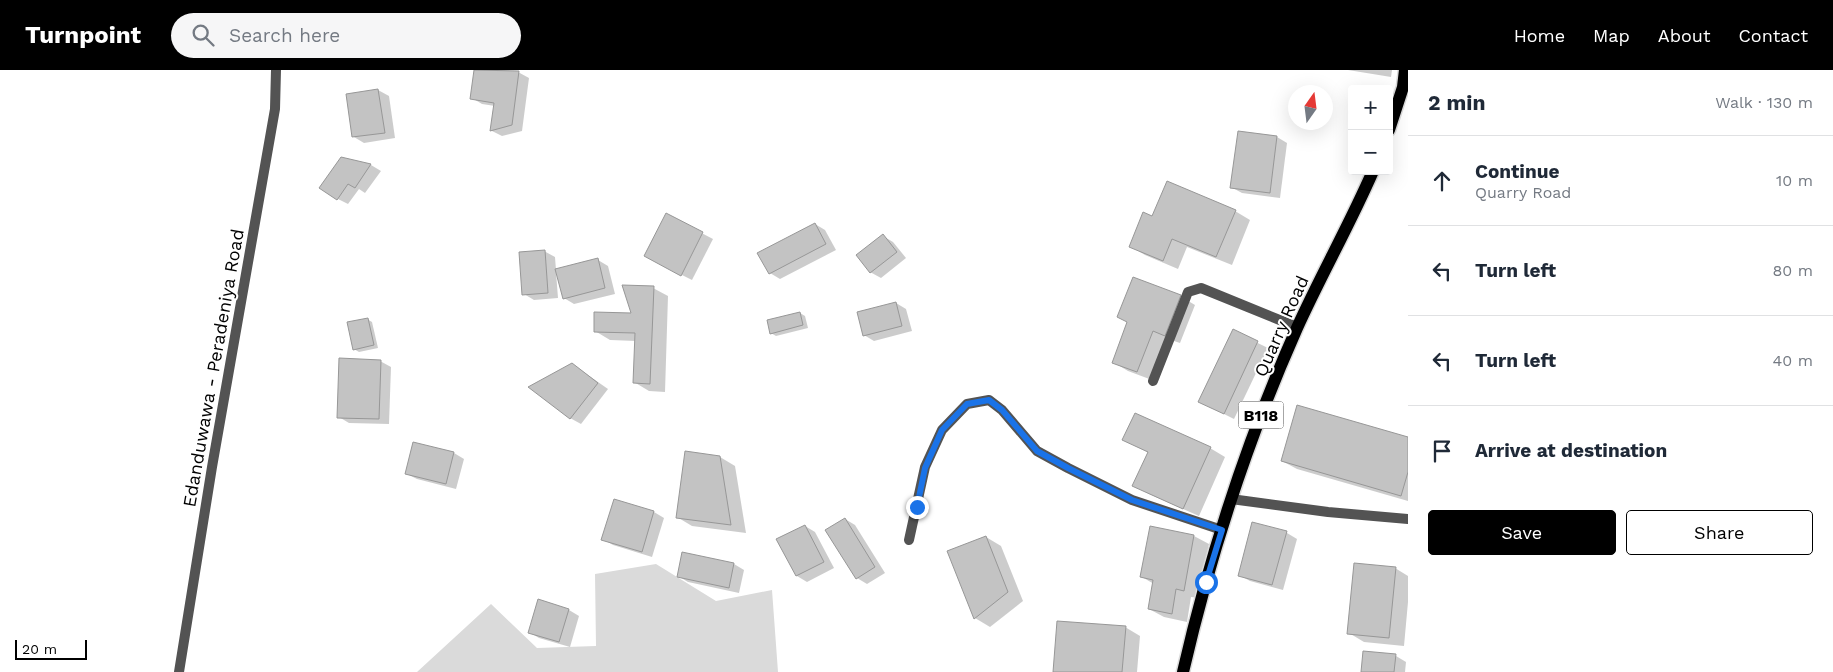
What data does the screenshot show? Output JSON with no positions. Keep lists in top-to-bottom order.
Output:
{
  "streets": {
    "main road": ["Quarry Road", "B118"],
    "street": ["Edanduwawa - Peradeniya Road"]
  },
  "scale_bar": "20 m",
  "north": "top",
  "page": {
    "header": "Turnpoint",
    "search": "Search here",
    "nav": [
      "Home",
      "Map",
      "About",
      "Contact"
    ],
    "heading": ["2 min", "Walk · 130 m"],
    "map_buttons": ["+", "−"],
    "list": [
      ["Continue", "Quarry Road", "10 m"],
      ["Turn left", "80 m"],
      ["Turn left", "40 m"],
      "Arrive at destination"
    ],
    "buttons": ["Save", "Share"],
    "scale": "20 m"
  }
}
